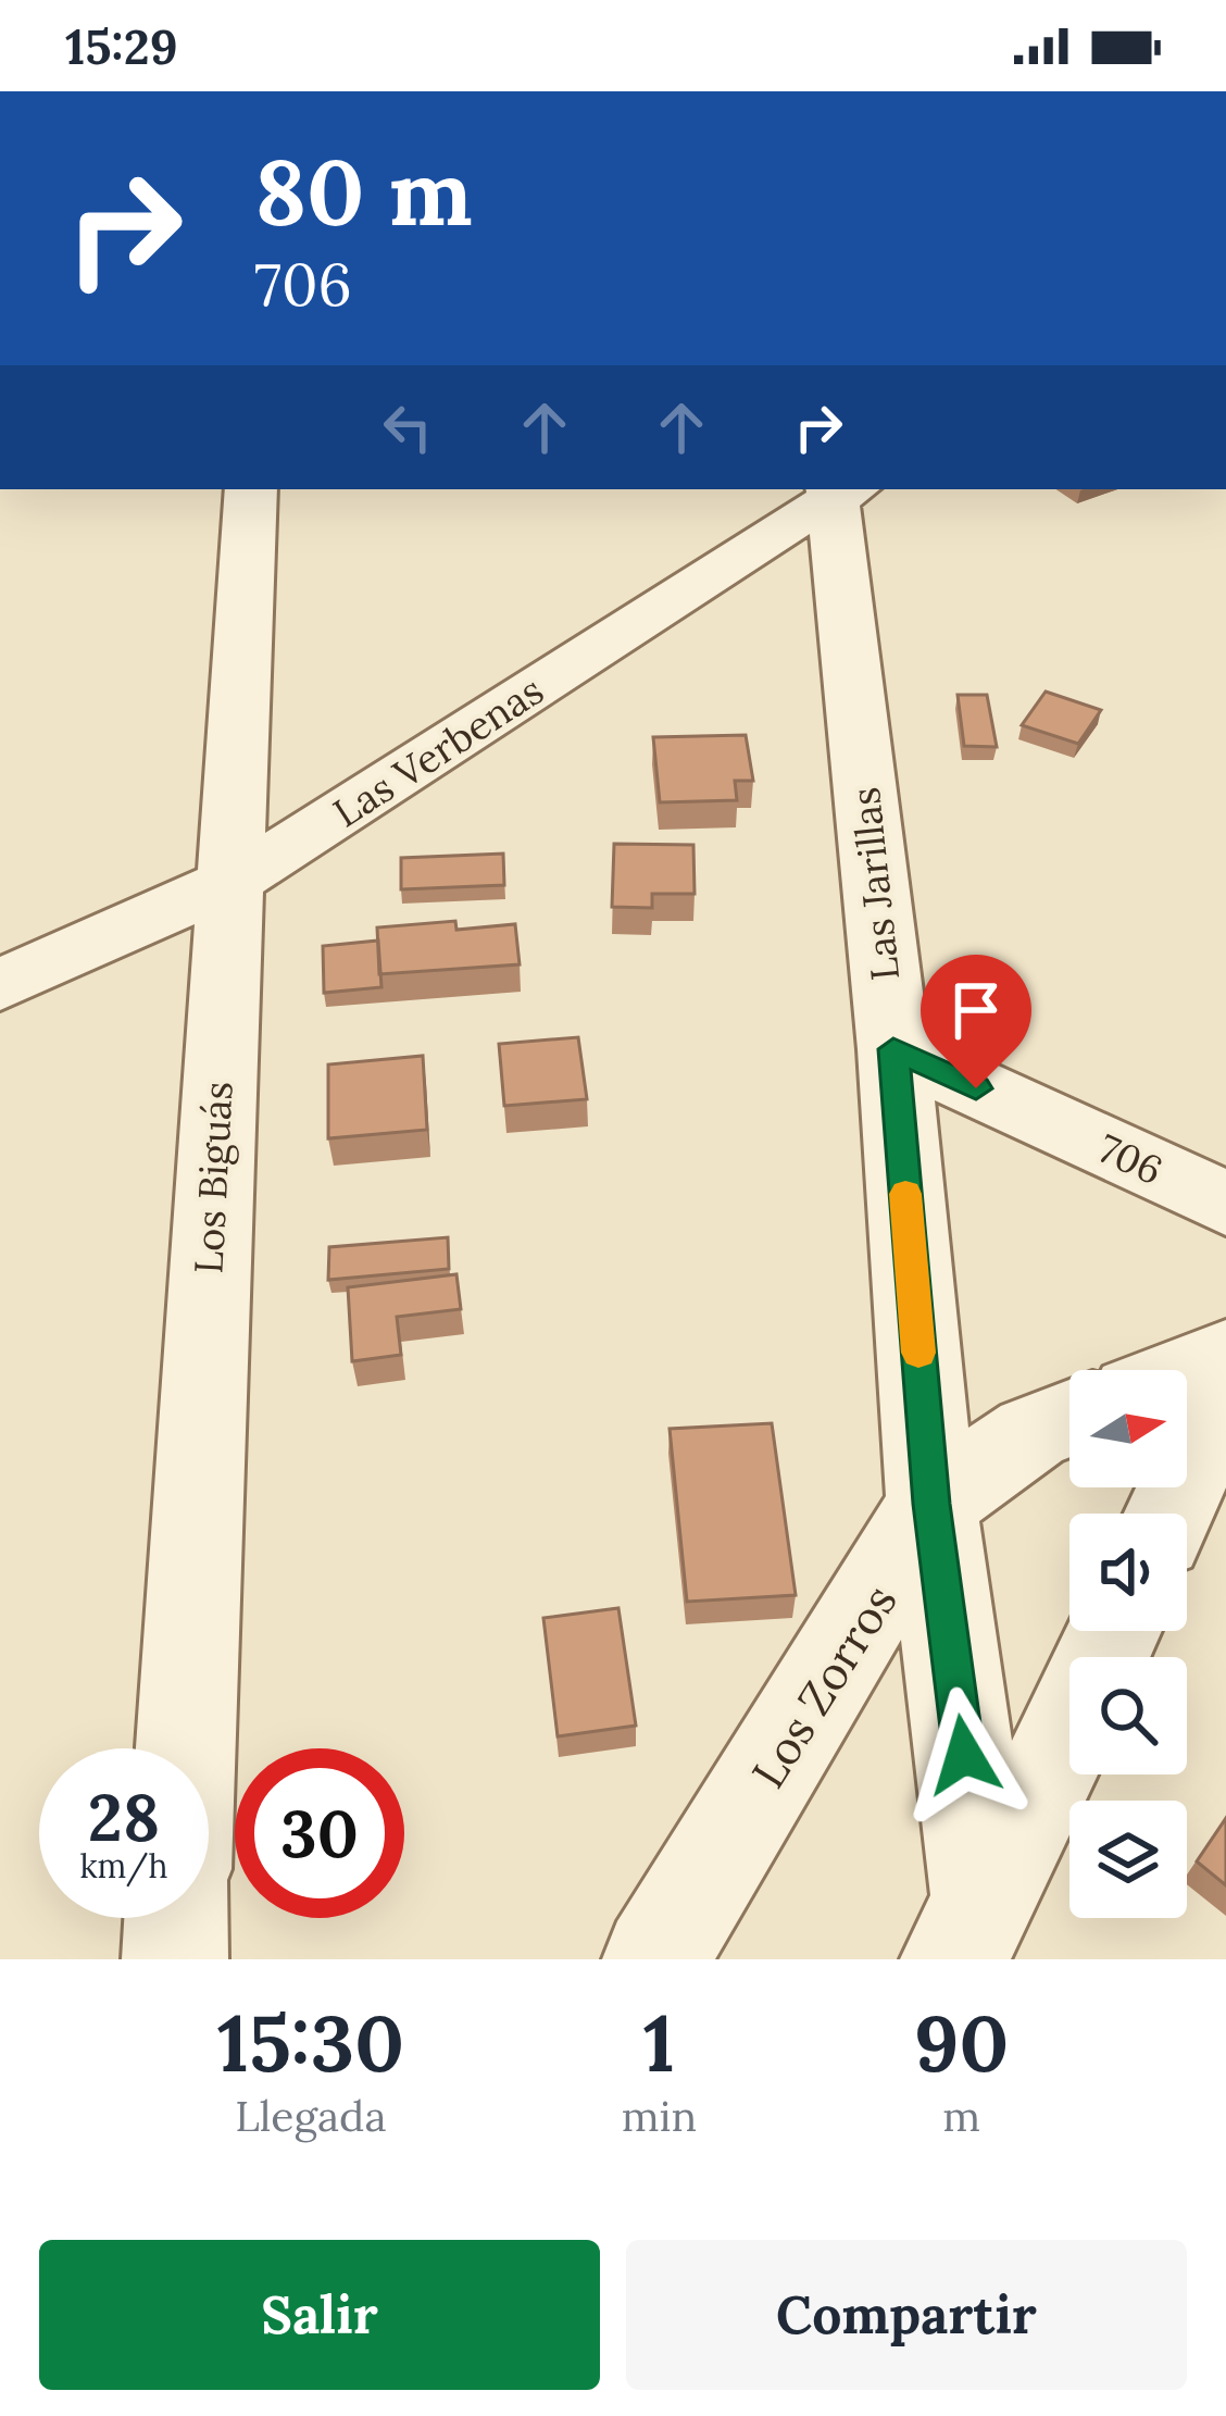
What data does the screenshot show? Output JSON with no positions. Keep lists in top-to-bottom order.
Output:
{
  "streets": {
    "street": [
      "Las Verbenas",
      "Las Jarillas",
      "706",
      "Los Biguás",
      "Los Zorros"
    ]
  },
  "crossings": [
    ["Las Verbenas", "Las Jarillas"],
    ["Las Verbenas", "Los Biguás"],
    ["Las Jarillas", "706"],
    ["Las Jarillas", "Los Zorros"]
  ],
  "north": "right",
  "page": {
    "status": "15:29",
    "turn": ["80 m", "706"],
    "speed": "28 km/h",
    "limit": "30",
    "eta": [
      "15:30",
      "Llegada",
      "1",
      "min",
      "90",
      "m"
    ],
    "buttons": ["Salir", "Compartir"]
  }
}
